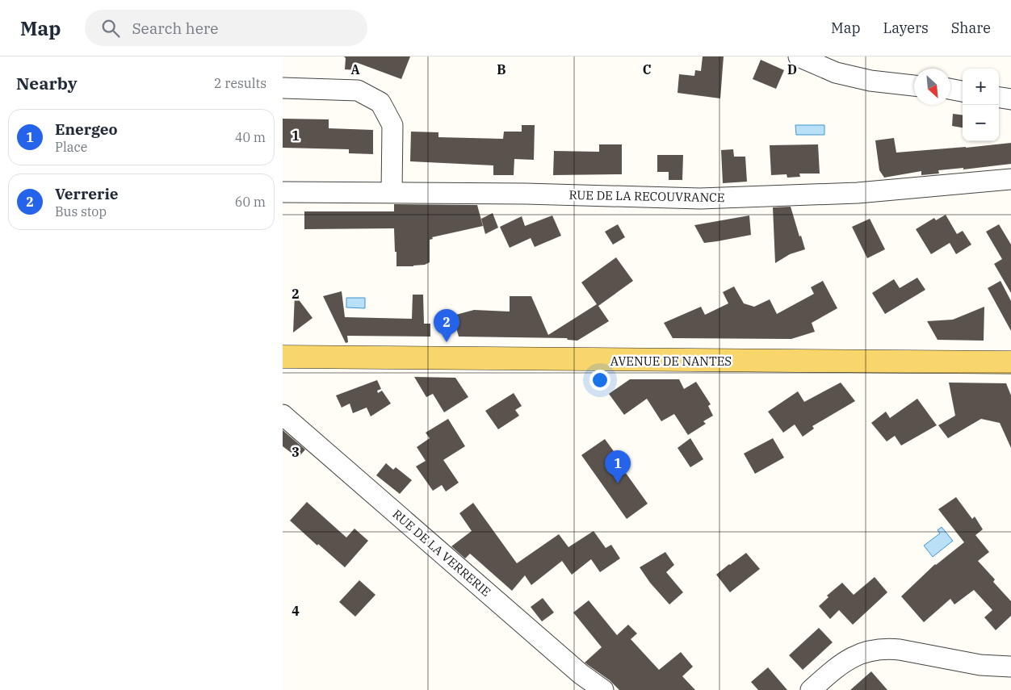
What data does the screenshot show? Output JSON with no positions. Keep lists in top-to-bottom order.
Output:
{
  "streets": {
    "main road": ["AVENUE DE NANTES"],
    "street": ["RUE DE LA RECOUVRANCE", "RUE DE LA VERRERIE"]
  },
  "north": "bottom right",
  "page": {
    "header": "Map",
    "search": "Search here",
    "nav": ["Map", "Layers", "Share"],
    "heading": ["Nearby", "2 results"],
    "map_buttons": ["+", "−"],
    "list": [
      {
        "mark": "1",
        "name": "Energeo",
        "note": "Place",
        "value": "40 m"
      },
      {
        "mark": "2",
        "name": "Verrerie",
        "note": "Bus stop",
        "value": "60 m"
      }
    ],
    "pins": ["2", "1"]
  },
  "grid": {
    "columns": [
      "A",
      "B",
      "C",
      "D"
    ],
    "rows": [
      "1",
      "2",
      "3",
      "4"
    ]
  }
}
